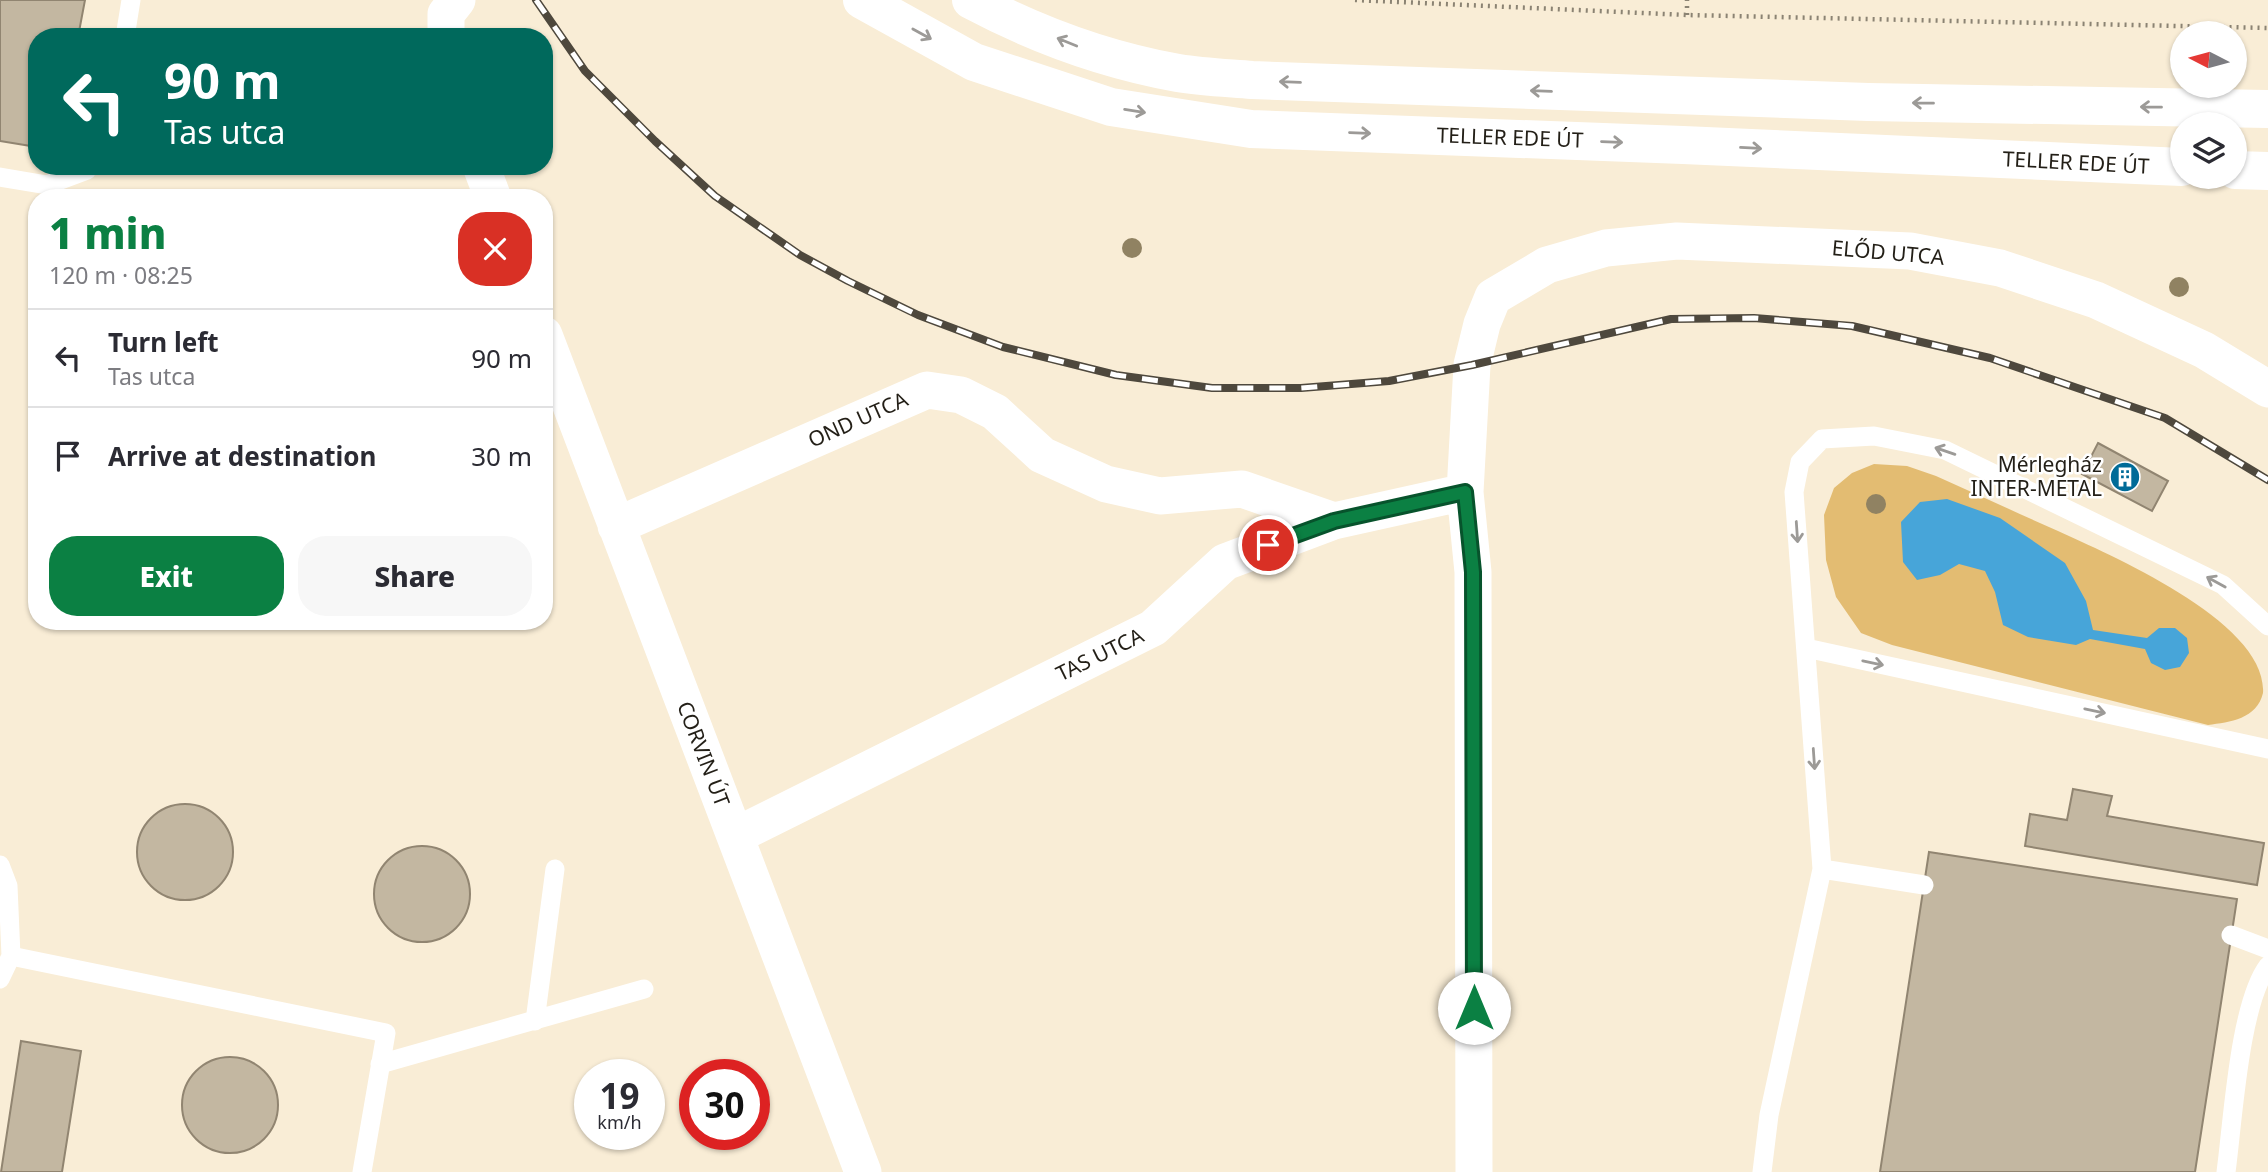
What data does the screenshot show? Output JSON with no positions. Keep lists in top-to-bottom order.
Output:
{
  "streets": {
    "main road": ["TELLER EDE ÚT"],
    "street": [
      "ELŐD UTCA",
      "OND UTCA",
      "TAS UTCA",
      "CORVIN ÚT"
    ]
  },
  "crossings": [
    ["ELŐD UTCA", "TAS UTCA"],
    ["OND UTCA", "TAS UTCA"],
    ["OND UTCA", "CORVIN ÚT"],
    ["TAS UTCA", "CORVIN ÚT"]
  ],
  "places": {
    "building": ["Mérlegház INTER-METAL"]
  },
  "north": "left",
  "page": {
    "turn": ["90 m", "Tas utca"],
    "heading": ["1 min", "120 m · 08:25"],
    "list": [
      {
        "name": "Turn left",
        "note": "Tas utca",
        "value": "90 m"
      },
      {
        "name": "Arrive at destination",
        "value": "30 m"
      }
    ],
    "buttons": ["Exit", "Share"],
    "speed": "19 km/h",
    "limit": "30"
  }
}
